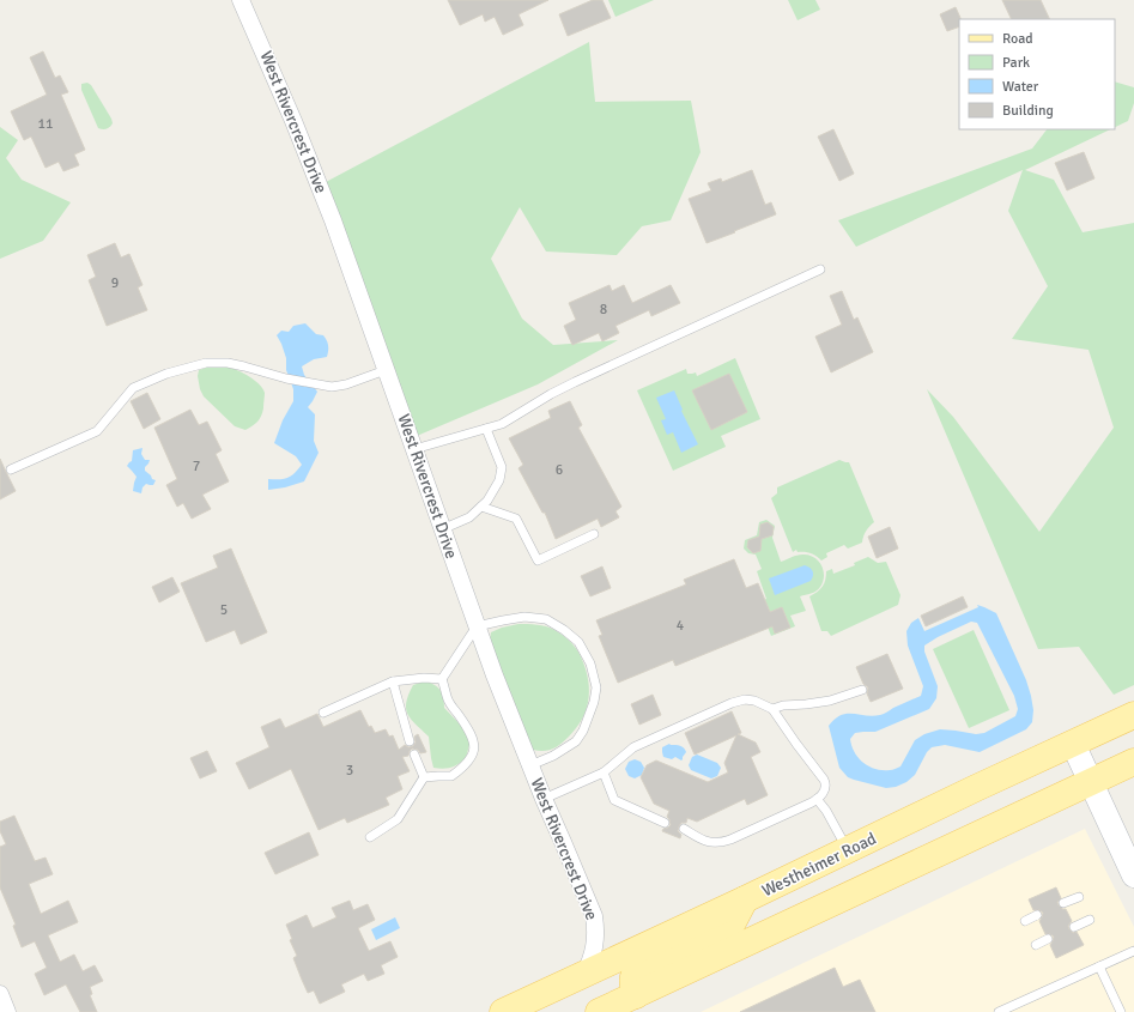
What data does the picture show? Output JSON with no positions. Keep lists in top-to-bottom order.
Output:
{
  "streets": {
    "main road": ["Westheimer Road"],
    "street": ["West Rivercrest Drive"]
  },
  "crossings": [
    ["West Rivercrest Drive", "Westheimer Road"]
  ],
  "house_numbers": [
    "11",
    "9",
    "8",
    "7",
    "6",
    "5",
    "4",
    "3"
  ],
  "legend": [
    "Road",
    "Park",
    "Water",
    "Building"
  ]
}
